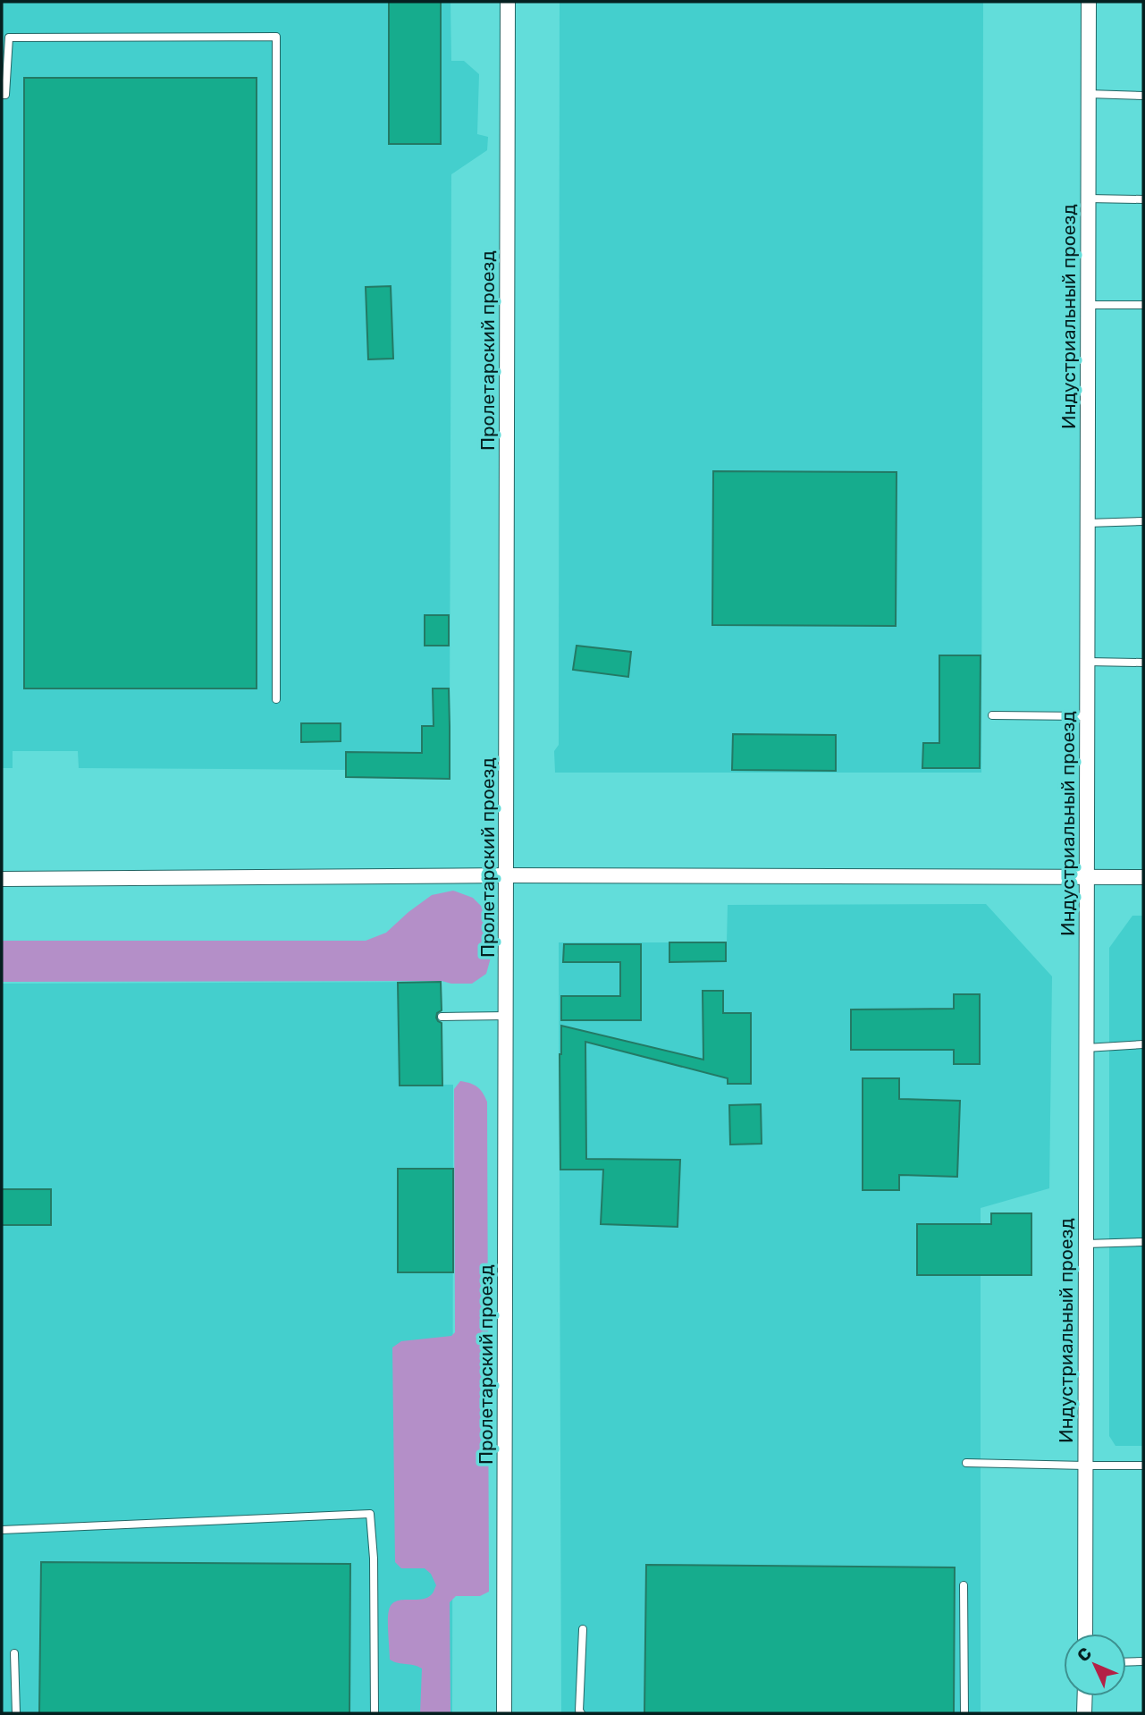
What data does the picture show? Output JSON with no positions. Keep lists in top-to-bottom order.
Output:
{
  "streets": {
    "street": ["Индустриальный проезд", "Пролетарский проезд"]
  },
  "north": "top left"
}
